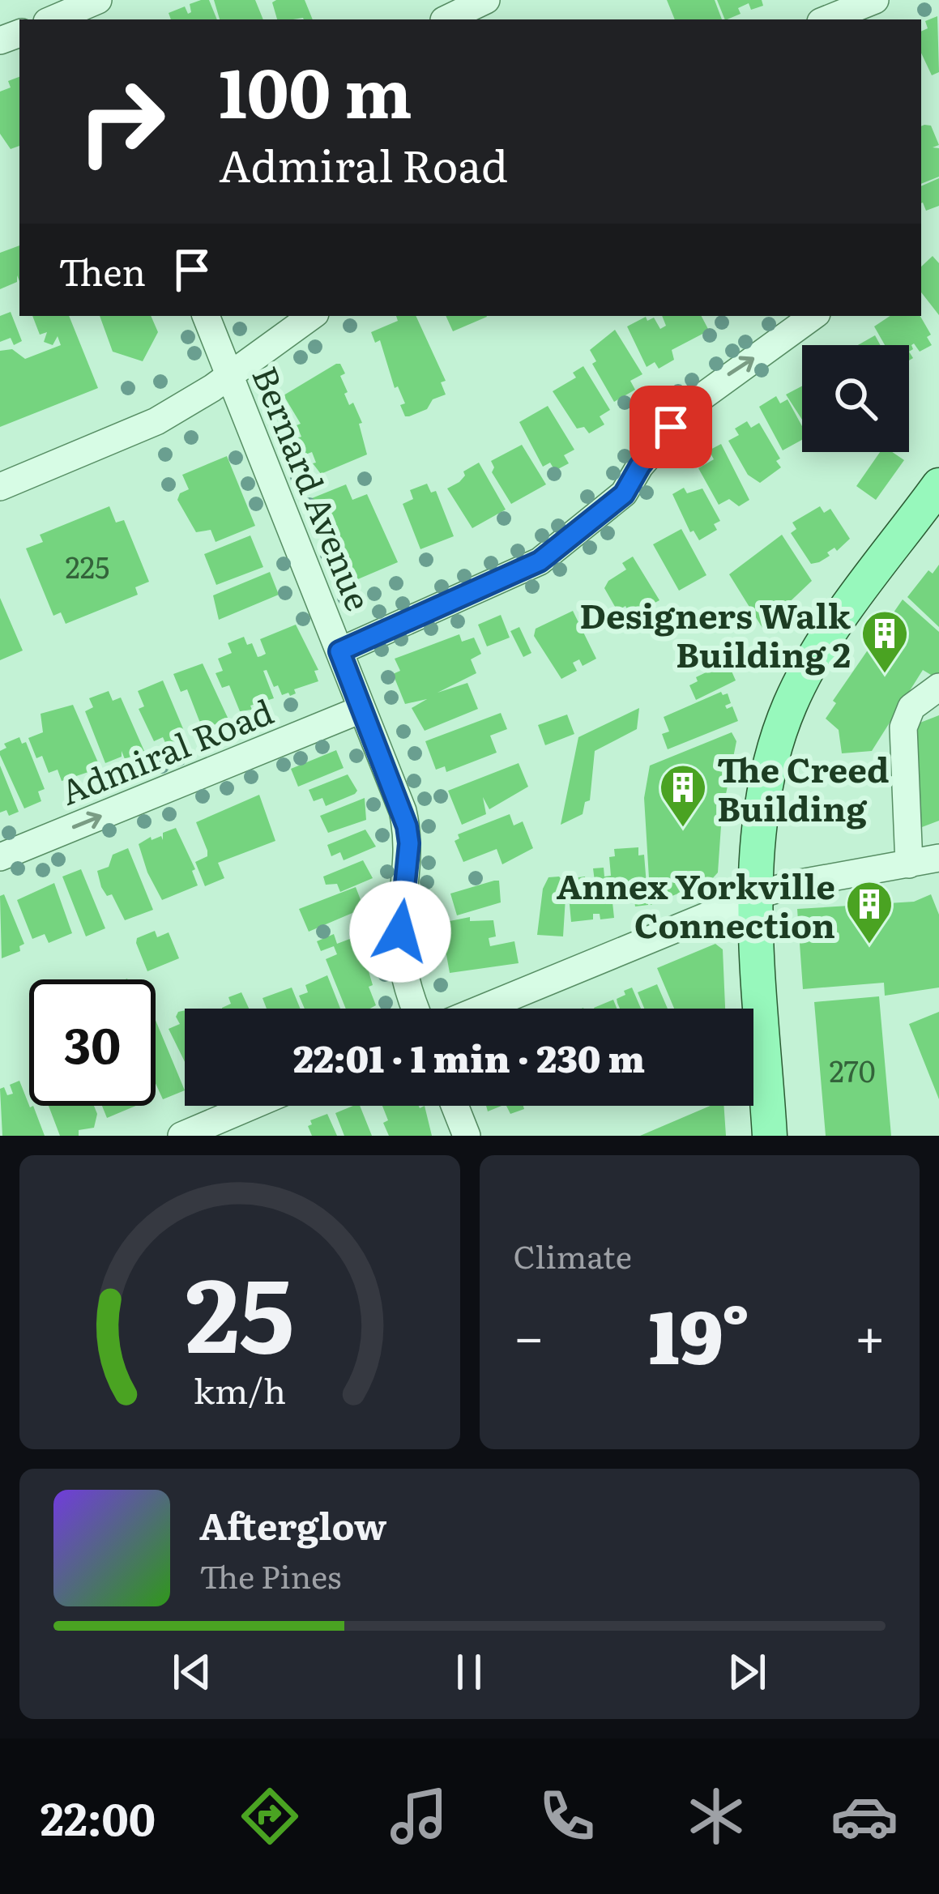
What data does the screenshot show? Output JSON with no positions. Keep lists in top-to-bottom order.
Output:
{
  "streets": {
    "street": ["Bernard Avenue", "Admiral Road"]
  },
  "crossings": [
    ["Bernard Avenue", "Admiral Road"]
  ],
  "one_way": ["Admiral Road"],
  "places": {
    "building": ["Designers Walk Building 2", "The Creed Building", "Annex Yorkville Connection"]
  },
  "house_numbers": ["225", "270"],
  "page": {
    "turn": ["100 m", "Admiral Road"],
    "then": "Then",
    "limit": "30",
    "trip": "22:01 · 1 min · 230 m",
    "tile": "Climate",
    "heat": ["−", "19°", "+"],
    "song": ["Afterglow", "The Pines"],
    "tabs": "22:00",
    "gauge": ["25", "km/h"]
  }
}
